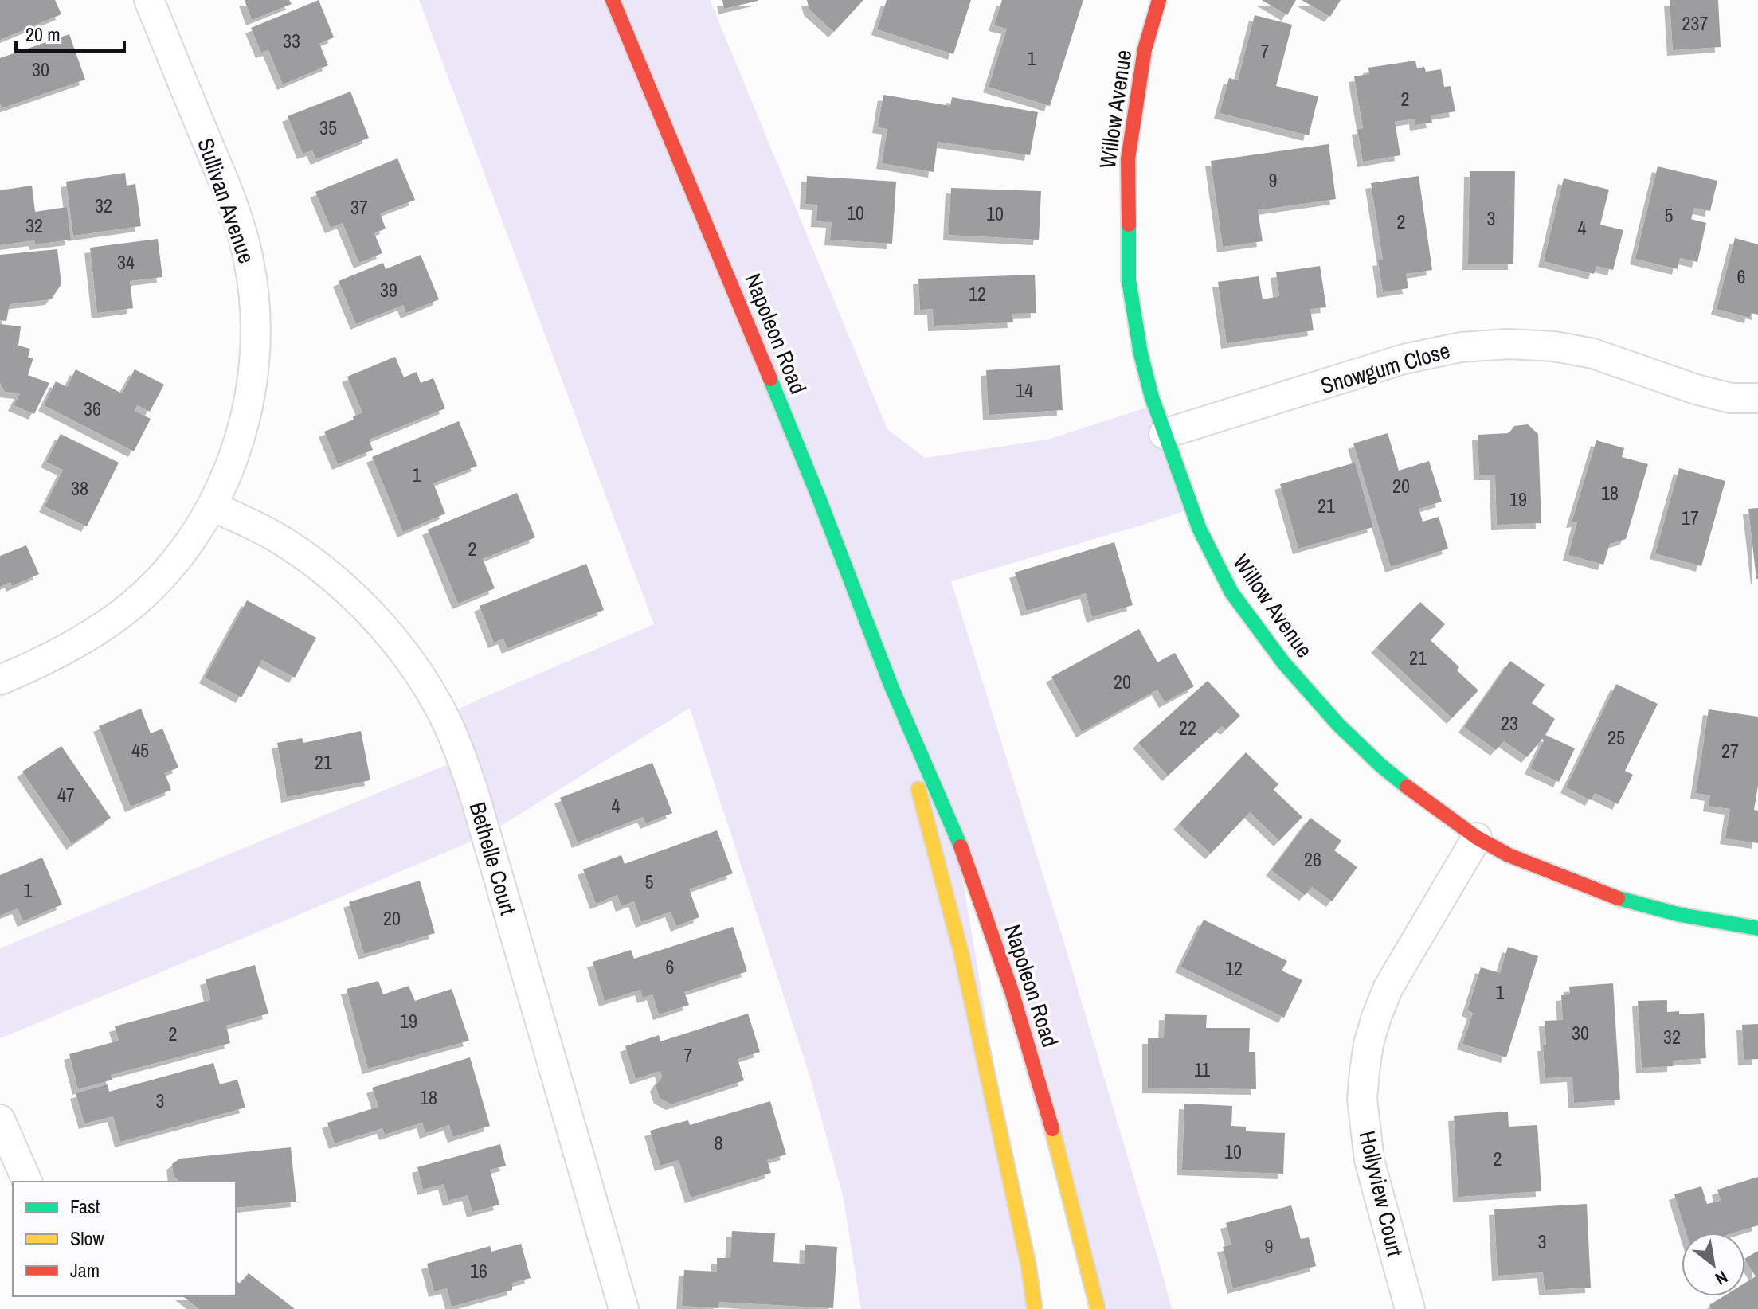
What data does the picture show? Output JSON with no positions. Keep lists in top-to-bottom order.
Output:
{
  "streets": {
    "main road": ["Willow Avenue", "Napoleon Road"],
    "street": [
      "Sullivan Avenue",
      "Snowgum Close",
      "Bethelle Court",
      "Hollyview Court"
    ]
  },
  "crossings": [
    ["Willow Avenue", "Snowgum Close"],
    ["Willow Avenue", "Hollyview Court"],
    ["Sullivan Avenue", "Bethelle Court"]
  ],
  "house_numbers": [
    "237",
    "33",
    "7",
    "1",
    "30",
    "2",
    "35",
    "9",
    "32",
    "37",
    "10",
    "10",
    "5",
    "3",
    "2",
    "32",
    "4",
    "34",
    "6",
    "39",
    "12",
    "14",
    "36",
    "1",
    "20",
    "38",
    "18",
    "19",
    "21",
    "17",
    "2",
    "21",
    "20",
    "23",
    "22",
    "25",
    "45",
    "27",
    "21",
    "47",
    "4",
    "26",
    "5",
    "1",
    "20",
    "6",
    "12",
    "1",
    "19",
    "30",
    "2",
    "32",
    "7",
    "11",
    "18",
    "3",
    "8",
    "10",
    "2",
    "3",
    "9",
    "16"
  ],
  "legend": ["Fast", "Slow", "Jam"],
  "scale_bar": "20 m",
  "north": "bottom right"
}
